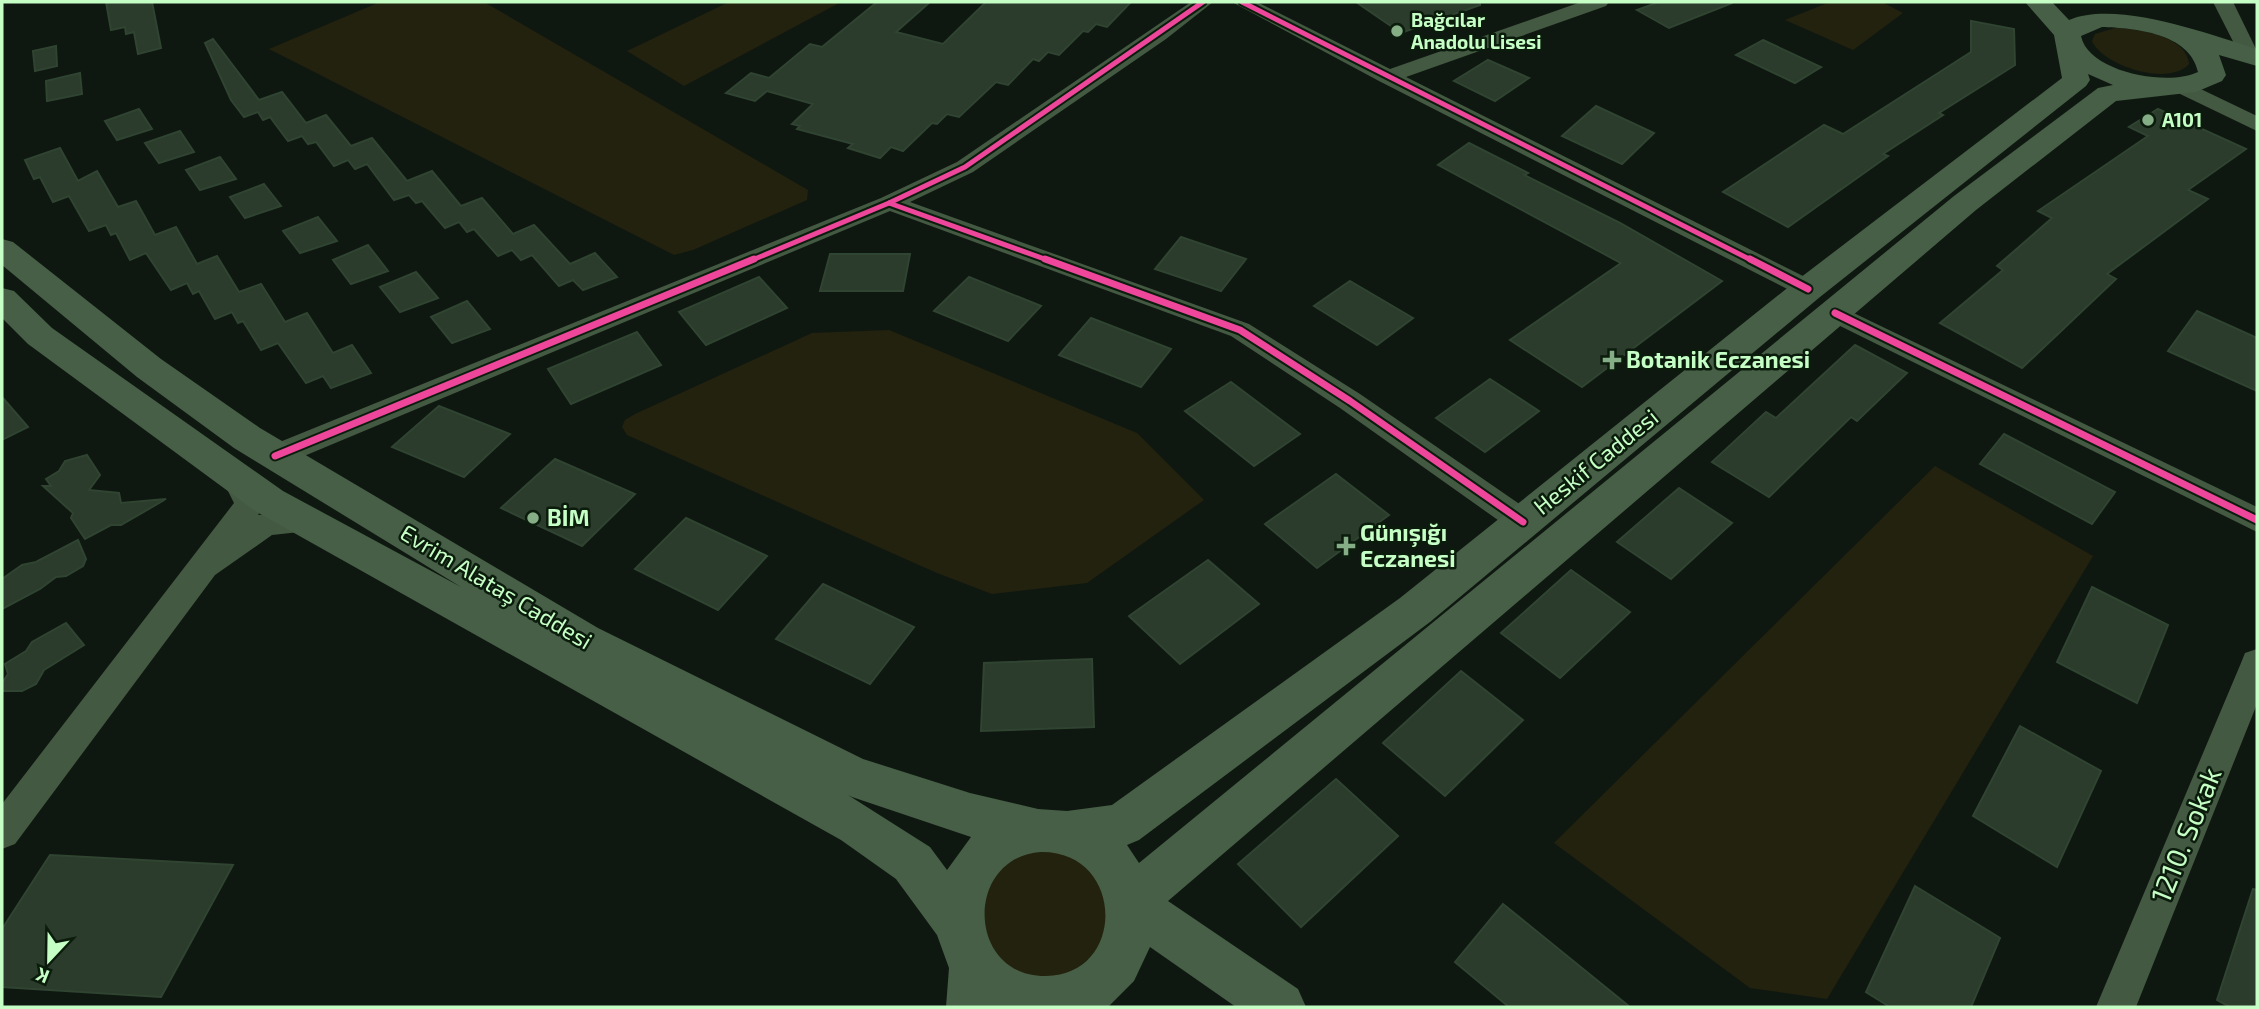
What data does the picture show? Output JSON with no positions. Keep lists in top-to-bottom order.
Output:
{
  "streets": {
    "main road": ["Heskif Caddesi", "Evrim Alataş Caddesi"],
    "street": ["1210. Sokak"]
  },
  "crossings": [
    ["Heskif Caddesi", "Evrim Alataş Caddesi"]
  ],
  "places": {
    "other": ["Bağcılar Anadolu Lisesi", "A101", "BİM"],
    "health": ["Botanik Eczanesi", "Günışığı Eczanesi"]
  },
  "north": "bottom"
}
